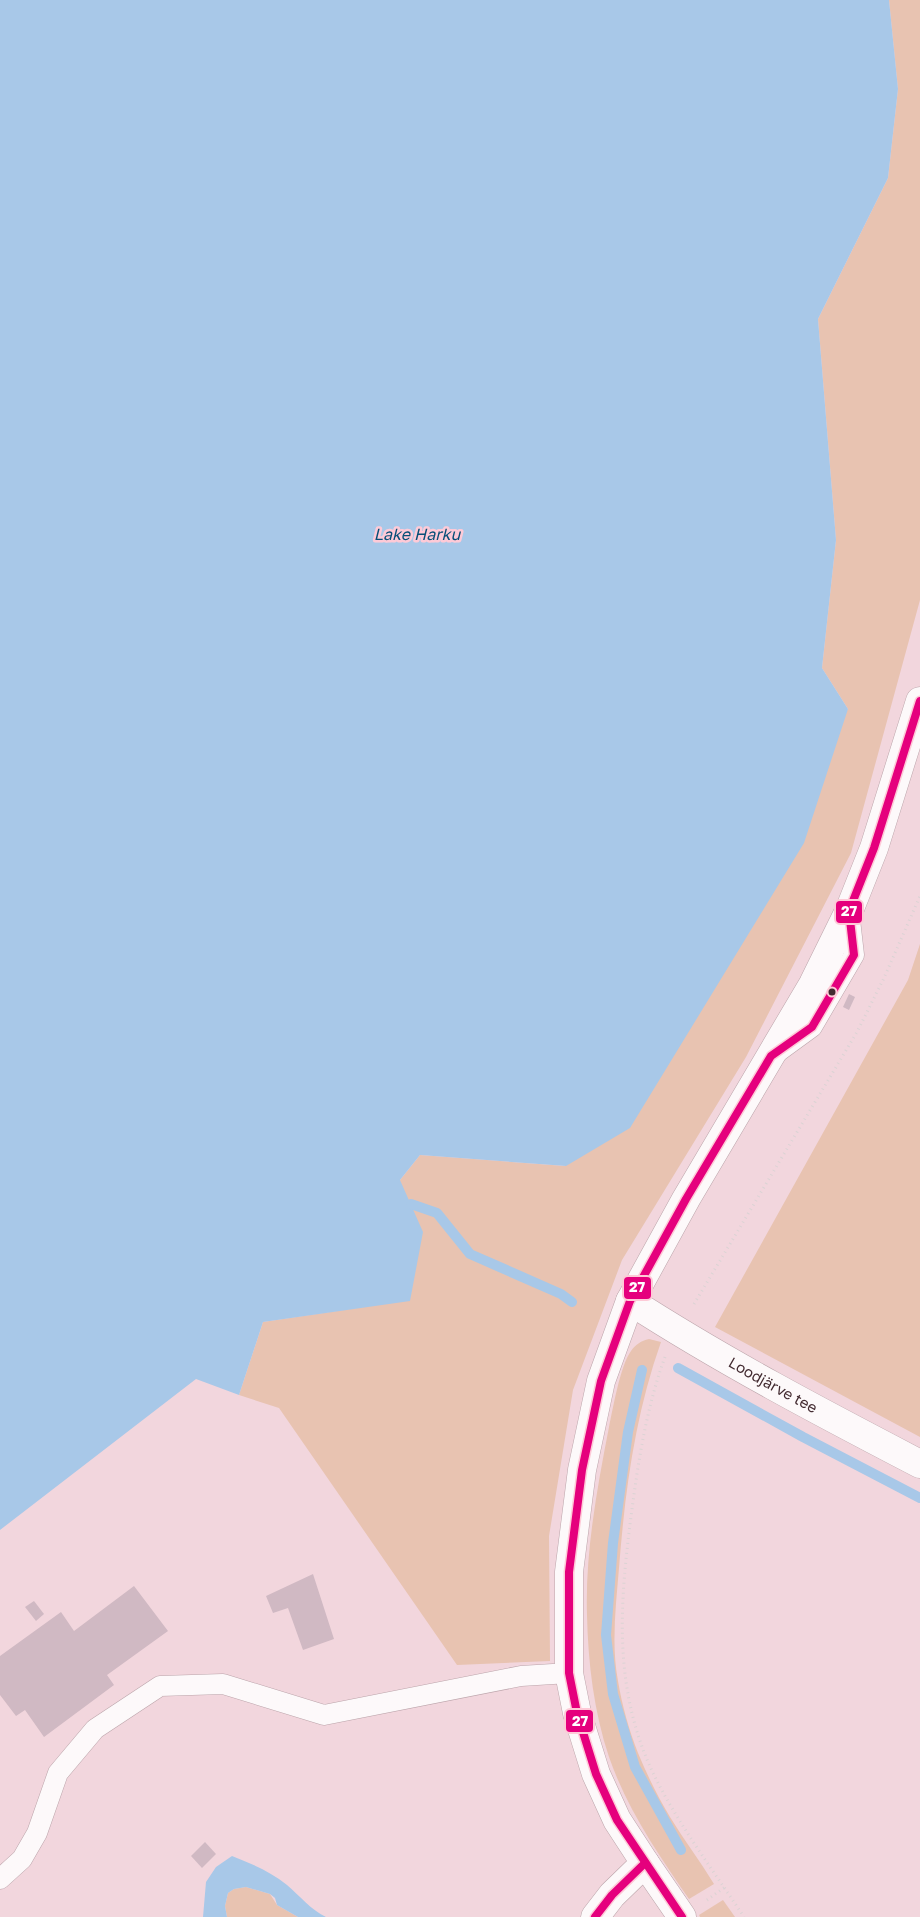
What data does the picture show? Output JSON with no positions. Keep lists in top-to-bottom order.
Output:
{
  "streets": {
    "street": ["Loodjärve tee"]
  },
  "water": ["Lake Harku"],
  "lines": ["transit line 27"]
}
